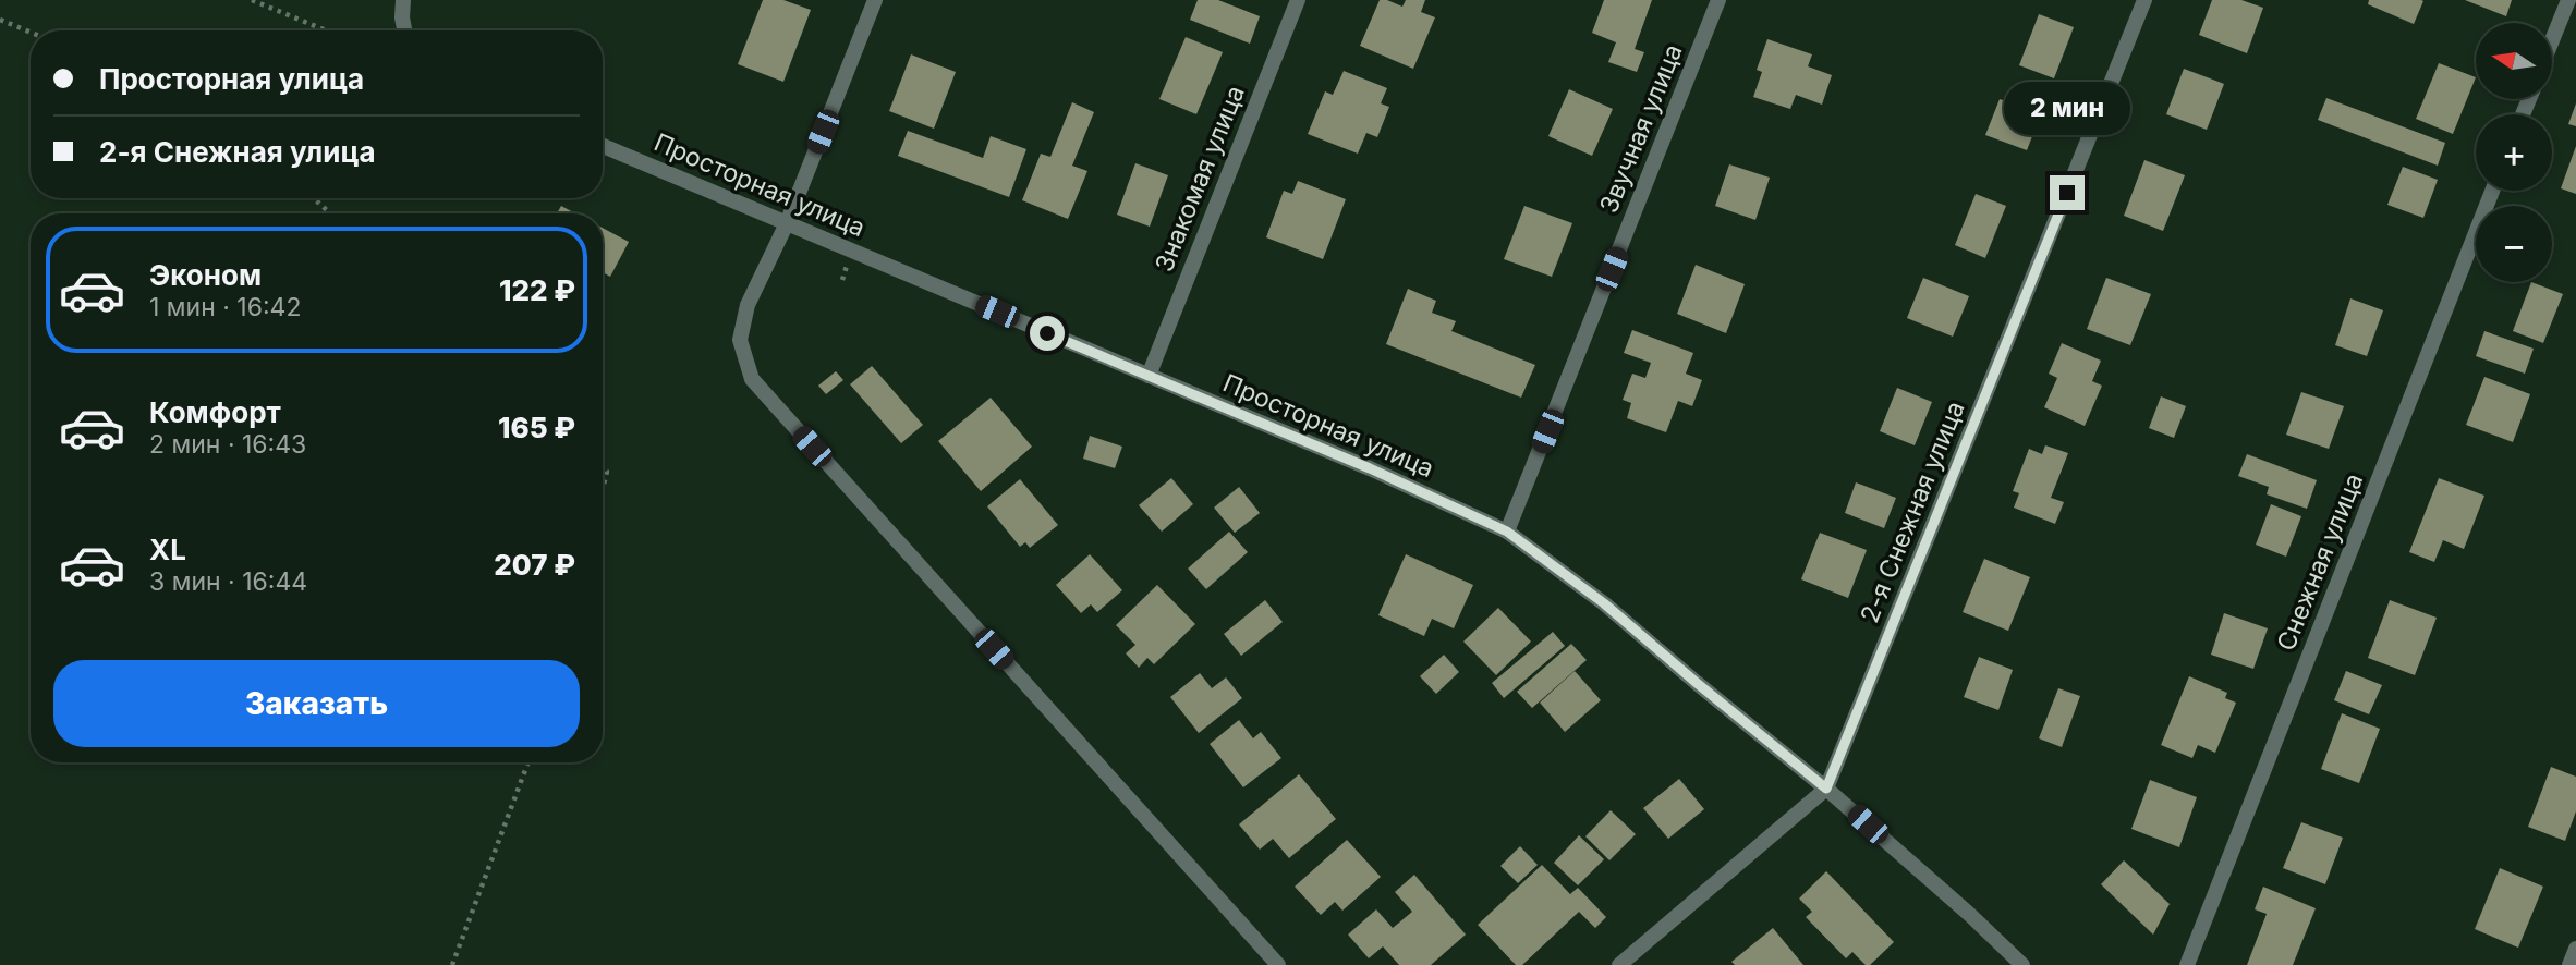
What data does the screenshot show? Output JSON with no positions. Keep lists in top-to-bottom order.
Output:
{
  "streets": {
    "street": [
      "Звучная улица",
      "Знакомая улица",
      "Просторная улица",
      "2-я Снежная улица",
      "Снежная улица"
    ]
  },
  "crossings": [
    ["Звучная улица", "Просторная улица"],
    ["Знакомая улица", "Просторная улица"],
    ["Просторная улица", "2-я Снежная улица"]
  ],
  "north": "left",
  "page": {
    "map_buttons": ["+", "−"],
    "banner": ["Просторная улица", "2-я Снежная улица"],
    "bubble": "2 мин",
    "list": [
      {
        "name": "Эконом",
        "note": "1 мин · 16:42",
        "value": "122 ₽"
      },
      {
        "name": "Комфорт",
        "note": "2 мин · 16:43",
        "value": "165 ₽"
      },
      {
        "name": "XL",
        "note": "3 мин · 16:44",
        "value": "207 ₽"
      }
    ],
    "buttons": "Заказать"
  }
}
